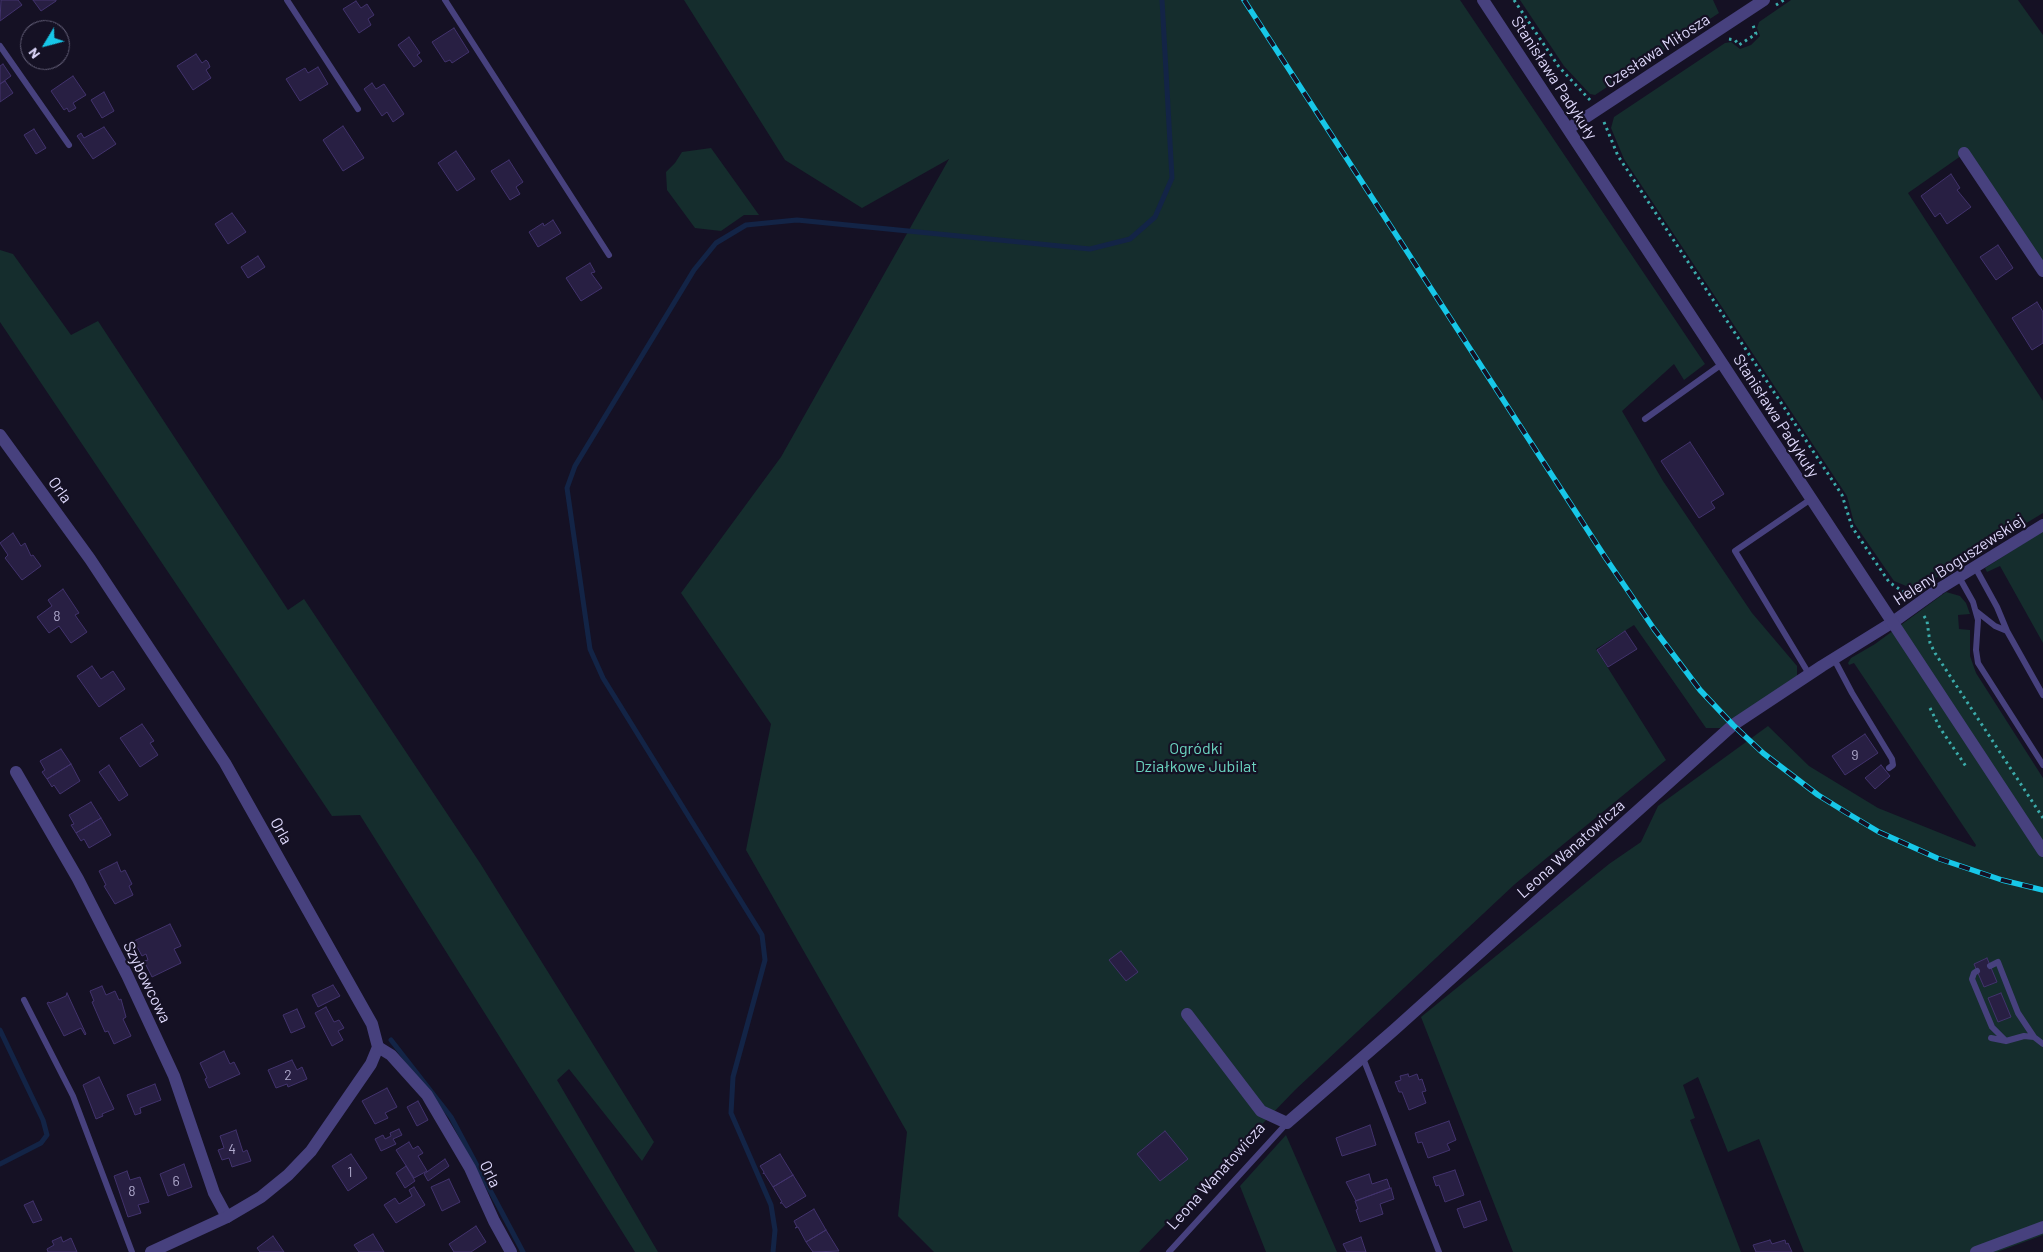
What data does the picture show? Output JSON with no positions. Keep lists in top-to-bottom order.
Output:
{
  "streets": {
    "street": [
      "Czesława Miłosza",
      "Stanisława Padykuły",
      "Orla",
      "Heleny Boguszewskiej",
      "Leona Wanatowicza",
      "Szybowcowa"
    ]
  },
  "crossings": [
    ["Czesława Miłosza", "Stanisława Padykuły"],
    ["Stanisława Padykuły", "Heleny Boguszewskiej"],
    ["Stanisława Padykuły", "Leona Wanatowicza"],
    ["Heleny Boguszewskiej", "Leona Wanatowicza"]
  ],
  "parks": ["Ogródki Działkowe Jubilat"],
  "house_numbers": [
    "8",
    "9",
    "2",
    "4",
    "1",
    "6",
    "8"
  ],
  "north": "bottom left"
}
